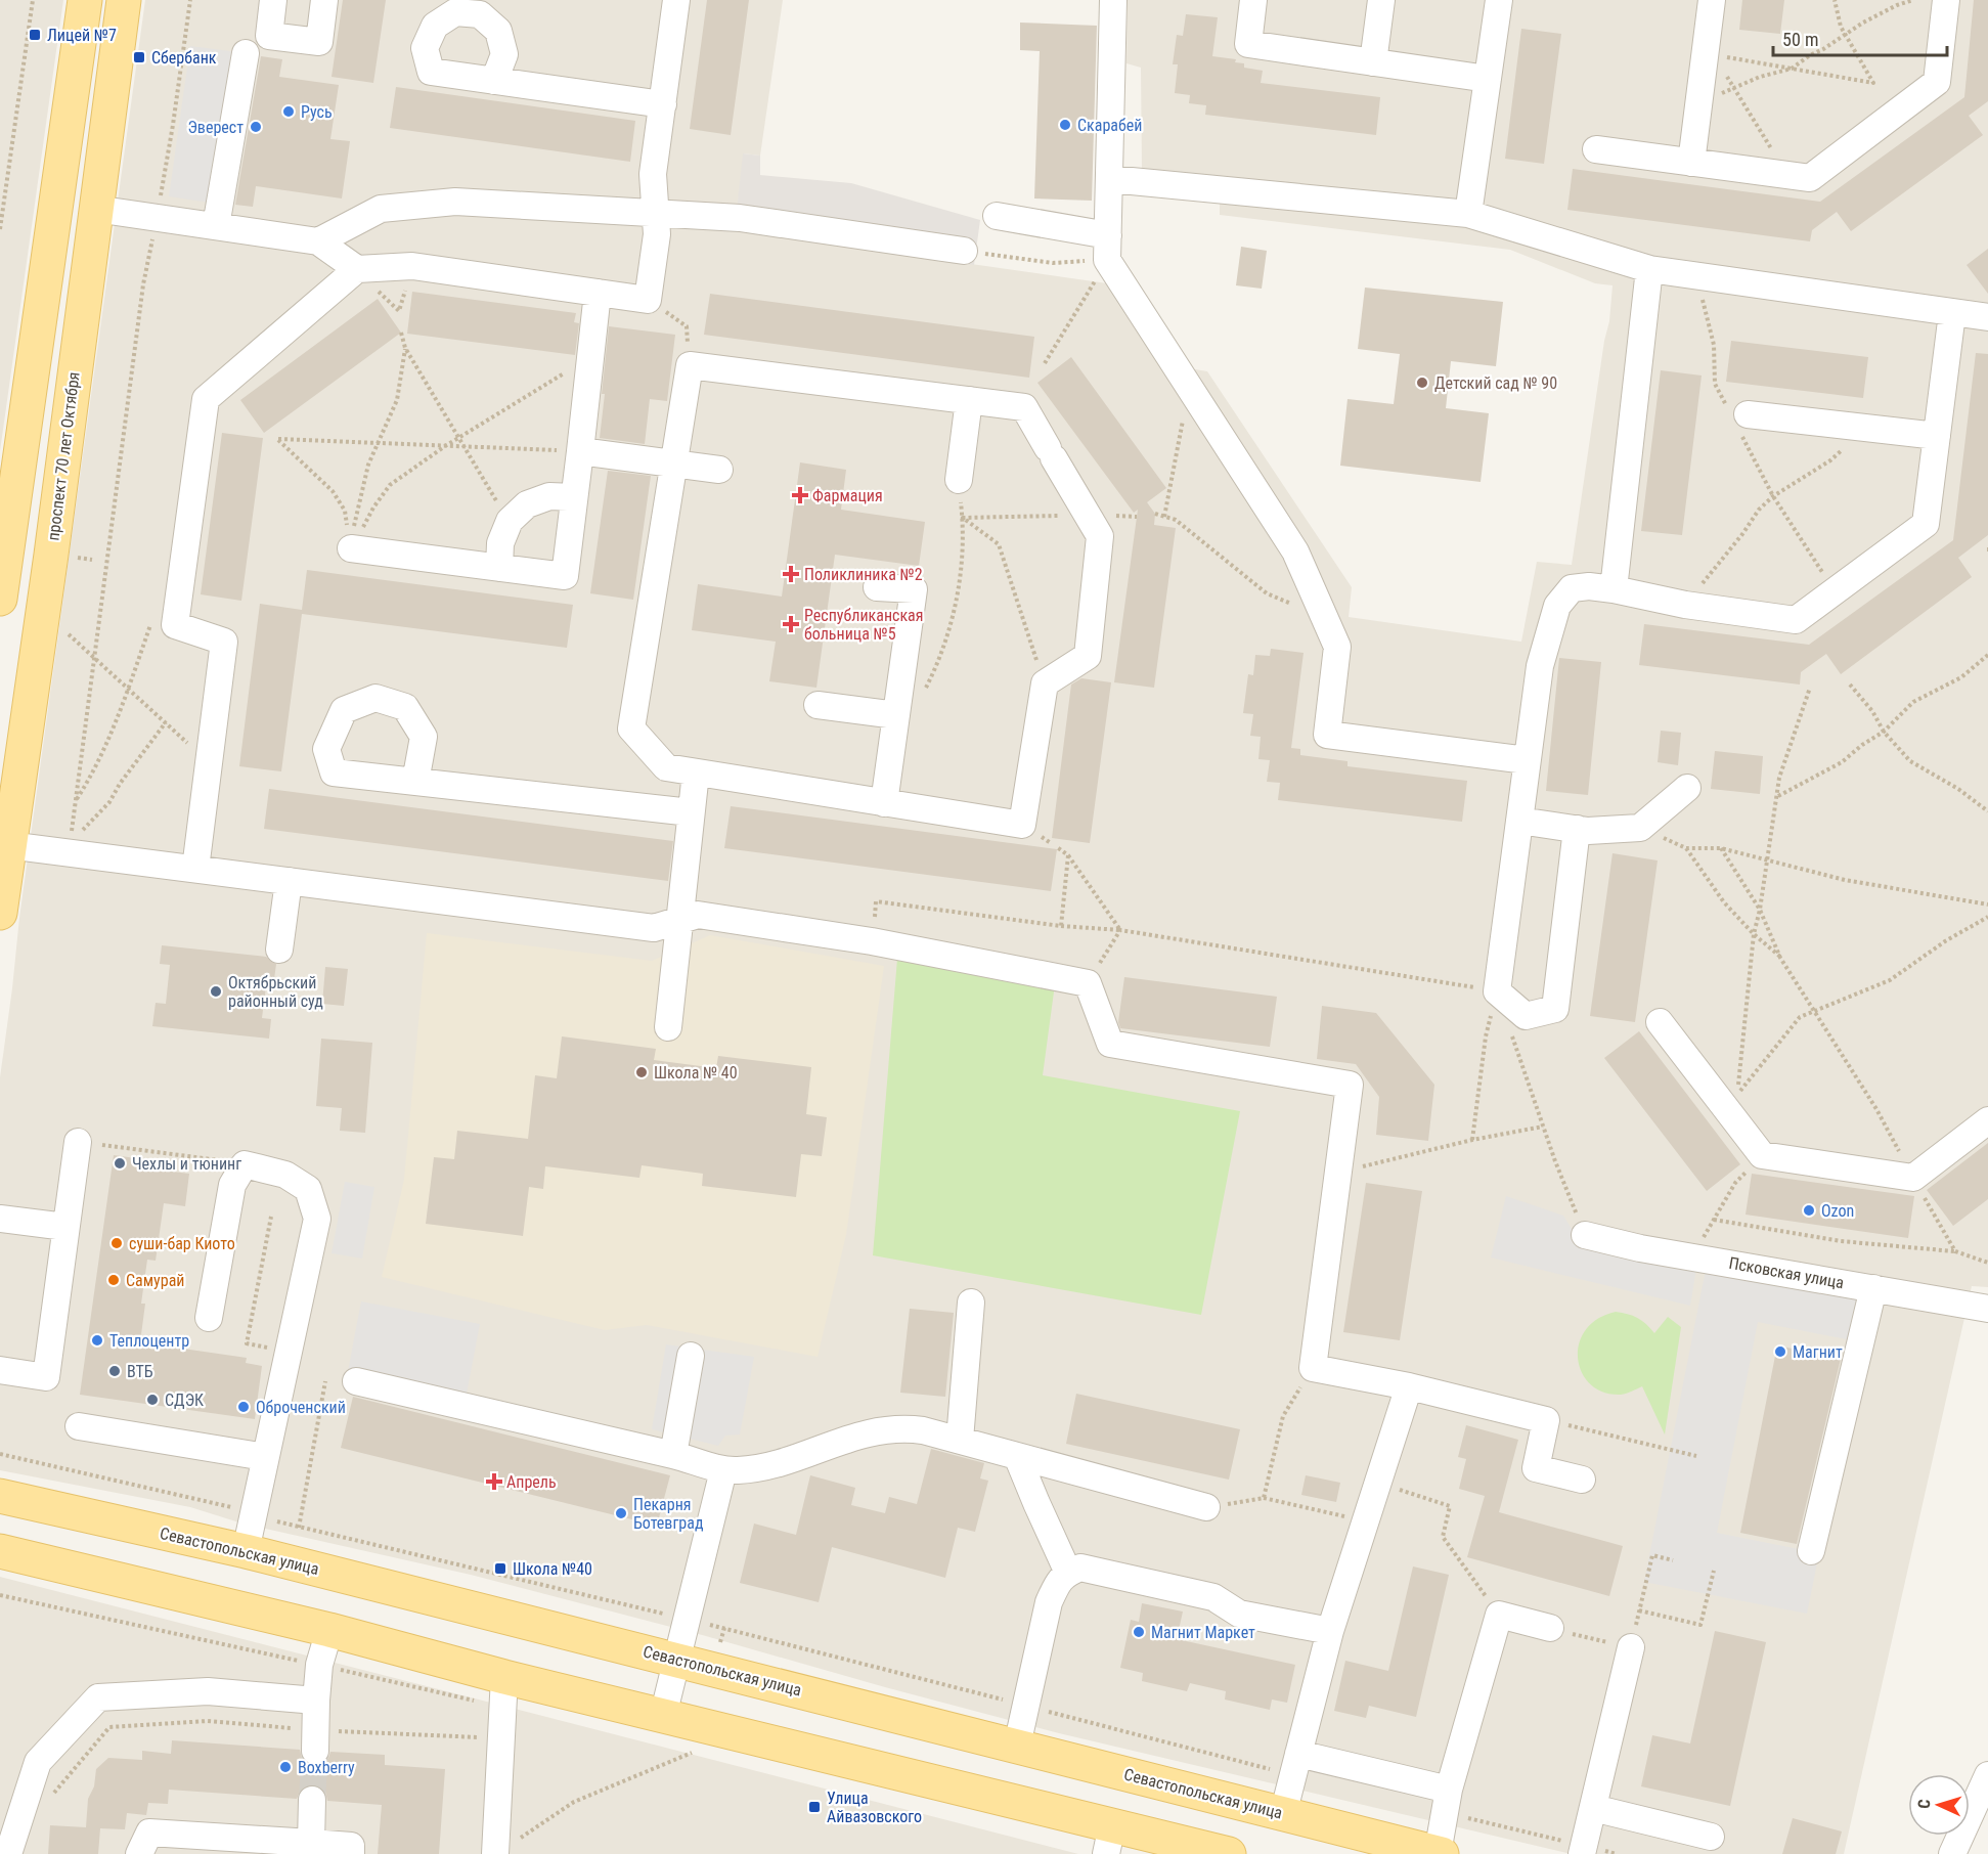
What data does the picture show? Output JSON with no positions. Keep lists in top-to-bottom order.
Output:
{
  "streets": {
    "main road": ["проспект 70 лет Октября", "Севастопольская улица"],
    "street": ["Псковская улица"]
  },
  "places": {
    "transit": [
      "Лицей №7",
      "Сбербанк",
      "Школа №40",
      "Улица Айвазовского"
    ],
    "other": [
      "Русь",
      "Скарабей",
      "Эверест",
      "Детский сад № 90",
      "Октябрьский районный суд",
      "Школа № 40",
      "Чехлы и тюнинг",
      "Ozon",
      "суши-бар Киото",
      "Самурай",
      "Теплоцентр",
      "Магнит",
      "ВТБ",
      "СДЭК",
      "Оброченский",
      "Пекарня Ботевград",
      "Магнит Маркет",
      "Boxberry"
    ],
    "health": [
      "Фармация",
      "Поликлиника №2",
      "Республиканская больница №5",
      "Апрель"
    ]
  },
  "scale_bar": "50 m",
  "north": "left"
}
